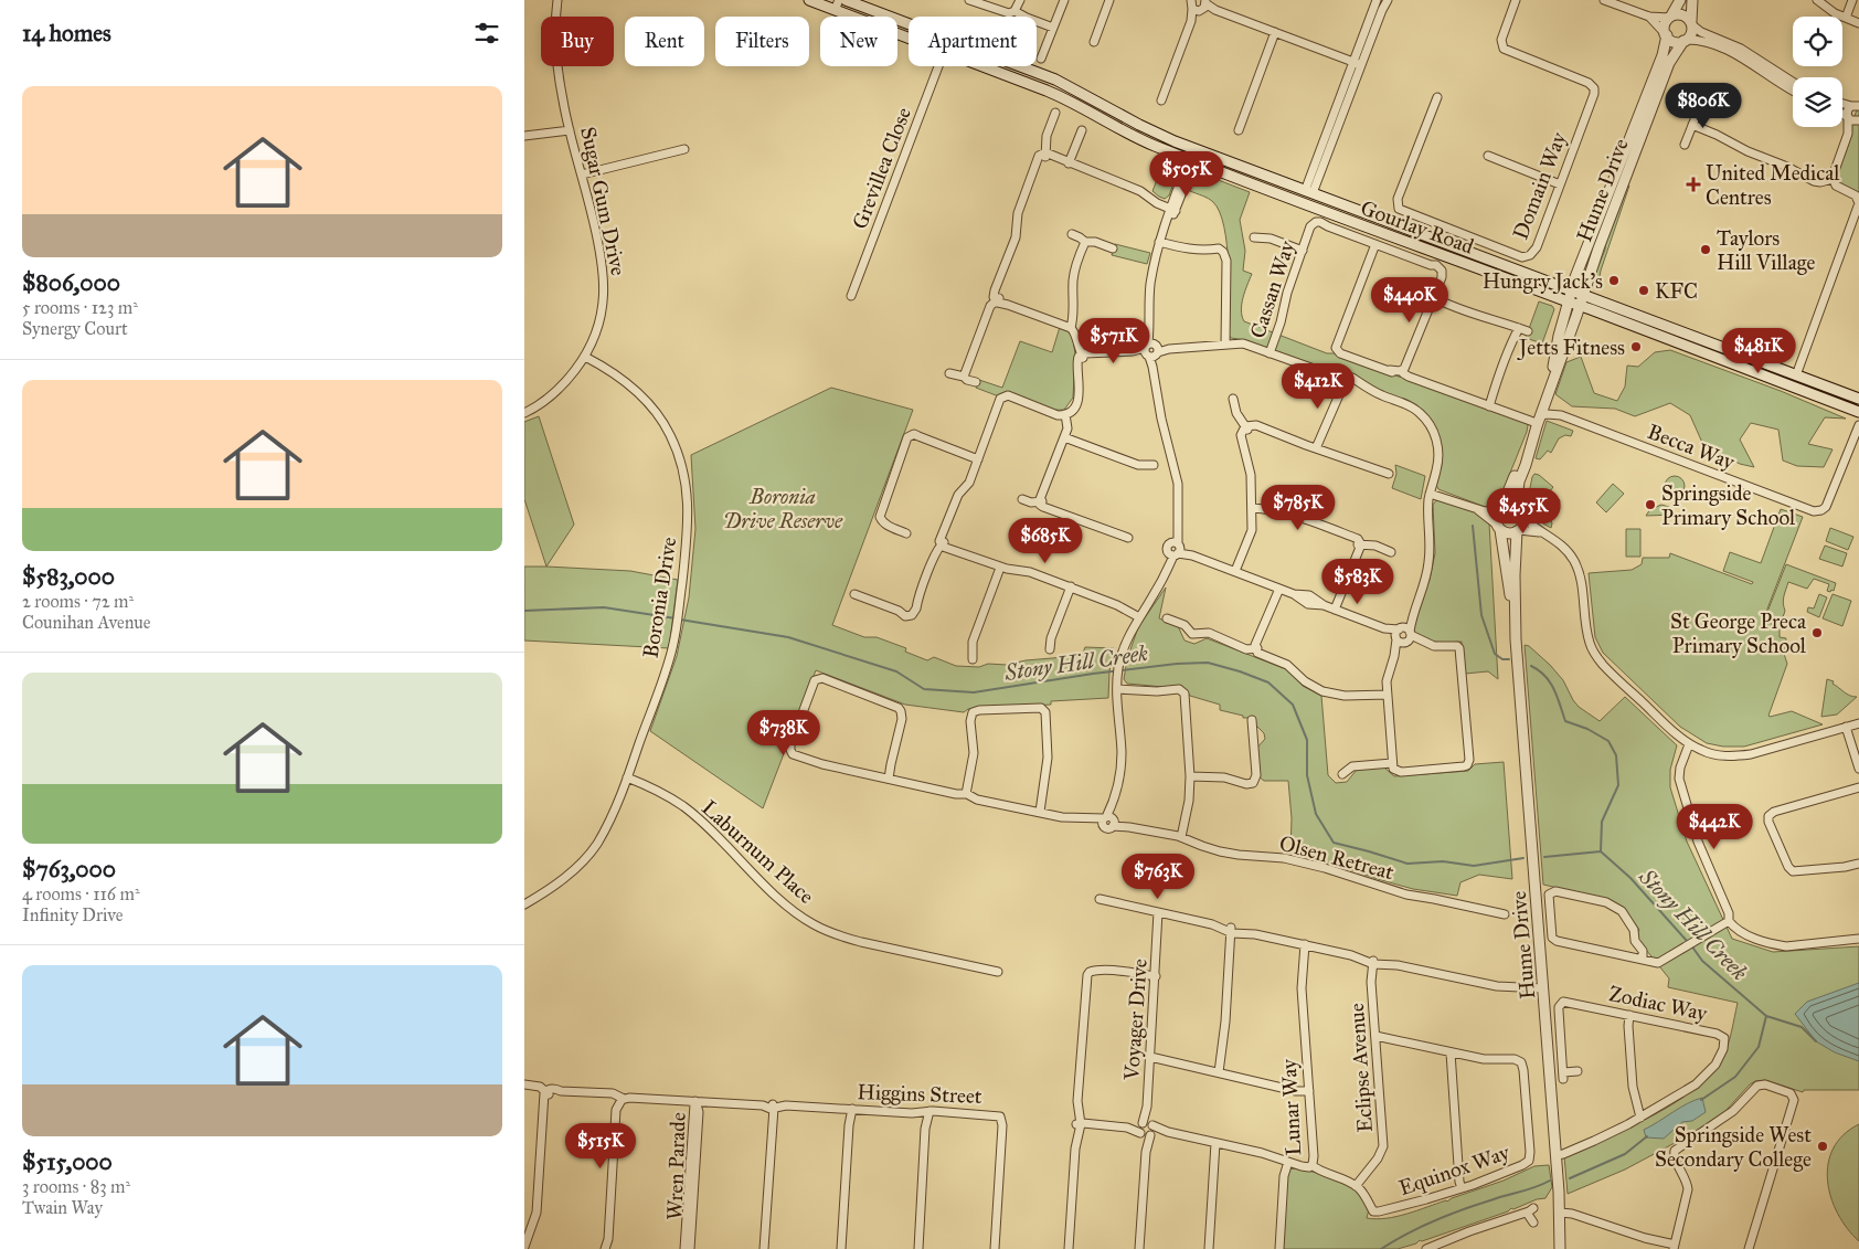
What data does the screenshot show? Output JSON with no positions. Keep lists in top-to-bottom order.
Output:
{
  "streets": {
    "main road": ["Hume Drive", "Gourlay Road"],
    "street": [
      "Grevillea Close",
      "Domain Way",
      "Sugar Gum Drive",
      "Cassan Way",
      "Becca Way",
      "Boronia Drive",
      "Laburnum Place",
      "Olsen Retreat",
      "Zodiac Way",
      "Voyager Drive",
      "Eclipse Avenue",
      "Higgins Street",
      "Lunar Way",
      "Wren Parade",
      "Equinox Way"
    ]
  },
  "crossings": [
    ["Hume Drive", "Gourlay Road"],
    ["Hume Drive", "Becca Way"],
    ["Hume Drive", "Zodiac Way"],
    ["Sugar Gum Drive", "Boronia Drive"],
    ["Gourlay Road", "Becca Way"],
    ["Cassan Way", "Becca Way"],
    ["Boronia Drive", "Laburnum Place"],
    ["Voyager Drive", "Lunar Way"],
    ["Eclipse Avenue", "Equinox Way"]
  ],
  "water": ["Stony Hill Creek"],
  "parks": ["Boronia Drive Reserve"],
  "places": {
    "health": ["United Medical Centres"],
    "other": [
      "Taylors Hill Village",
      "Hungry Jack's",
      "KFC",
      "Jetts Fitness",
      "Springside Primary School",
      "St George Preca Primary School",
      "Springside West Secondary College"
    ]
  },
  "page": {
    "heading": "14 homes",
    "chip": [
      "Buy",
      "Rent",
      "Filters",
      "New",
      "Apartment"
    ],
    "list": [
      {
        "name": "$806,000",
        "note": "5 rooms · 123 m² · Synergy Court"
      },
      {
        "name": "$583,000",
        "note": "2 rooms · 72 m² · Counihan Avenue"
      },
      {
        "name": "$763,000",
        "note": "4 rooms · 116 m² · Infinity Drive"
      },
      {
        "name": "$515,000",
        "note": "3 rooms · 83 m² · Twain Way"
      }
    ],
    "price": [
      "$806K",
      "$505K",
      "$440K",
      "$571K",
      "$481K",
      "$412K",
      "$785K",
      "$455K",
      "$685K",
      "$583K",
      "$738K",
      "$442K",
      "$763K",
      "$515K"
    ]
  }
}
